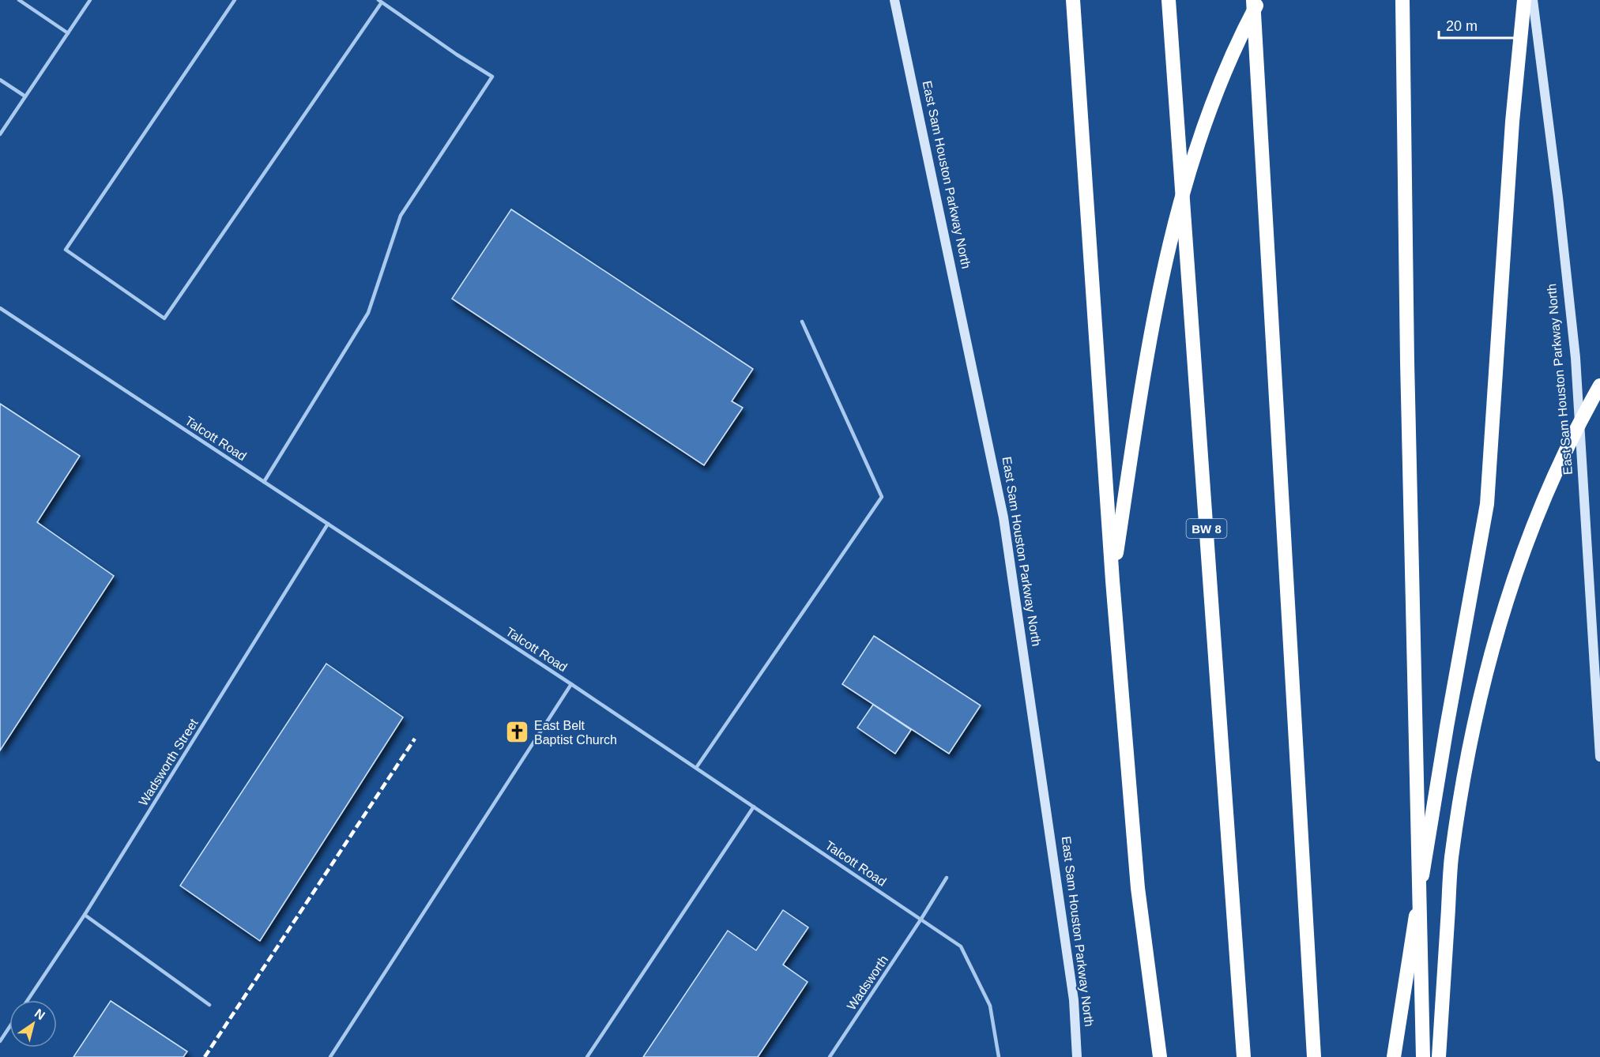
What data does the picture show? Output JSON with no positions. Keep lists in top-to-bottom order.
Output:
{
  "streets": {
    "highway": ["BW 8"],
    "main road": ["East Sam Houston Parkway North"],
    "lane": ["Talcott Road", "Wadsworth Street", "Wadsworth"]
  },
  "crossings": [
    ["Talcott Road", "Wadsworth Street"],
    ["Talcott Road", "Wadsworth"]
  ],
  "places": {
    "church": ["East Belt Baptist Church"]
  },
  "scale_bar": "20 m",
  "north": "top right"
}
